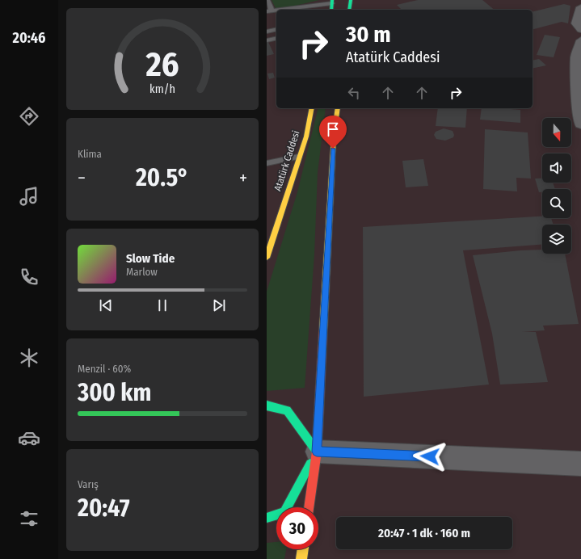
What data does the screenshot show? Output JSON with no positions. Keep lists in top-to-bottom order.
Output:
{
  "streets": {
    "main road": ["Atatürk Caddesi"]
  },
  "north": "bottom",
  "page": {
    "tabs": "20:46",
    "turn": ["30 m", "Atatürk Caddesi"],
    "tile": [
      "Klima",
      ["Menzil · 60%", "300 km"],
      ["Varış", "20:47"]
    ],
    "heat": ["−", "20.5°", "+"],
    "song": ["Slow Tide", "Marlow"],
    "limit": "30",
    "trip": "20:47 · 1 dk · 160 m",
    "gauge": ["26", "km/h"]
  }
}
